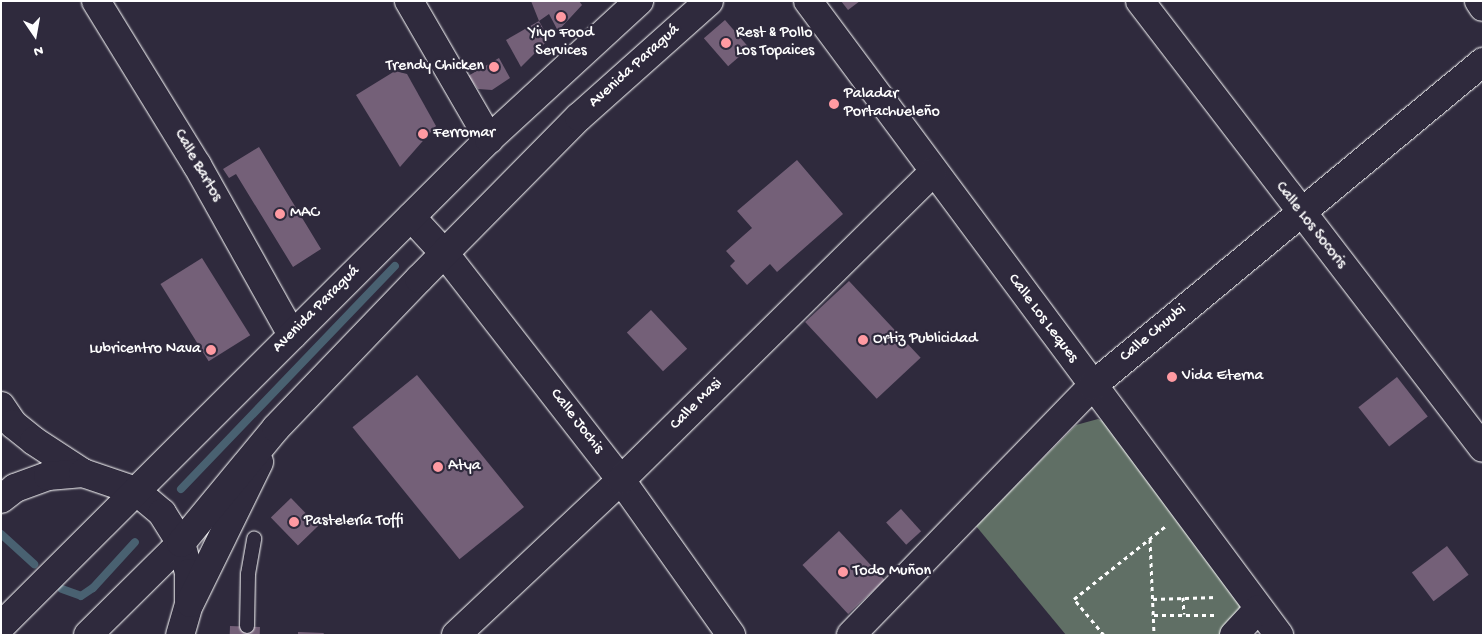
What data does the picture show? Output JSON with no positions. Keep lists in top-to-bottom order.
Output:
{
  "streets": {
    "street": [
      "Avenida Paraguá",
      "Calle Bartos",
      "Calle Los Socoris",
      "Calle Los Leques",
      "Calle Chuubi",
      "Calle Masi",
      "Calle Jochis"
    ]
  },
  "crossings": [
    ["Avenida Paraguá", "Calle Bartos"],
    ["Avenida Paraguá", "Calle Jochis"],
    ["Calle Los Socoris", "Calle Chuubi"],
    ["Calle Los Leques", "Calle Chuubi"],
    ["Calle Los Leques", "Calle Masi"],
    ["Calle Masi", "Calle Jochis"]
  ],
  "places": [
    "Yiyo Food Services",
    "Rest & Pollo Los Topaices",
    "Trendy Chicken",
    "Paladar Portachueleño",
    "Ferromar",
    "MAC",
    "Ortiz Publicidad",
    "Lubricentro Nava",
    "Vida Eterna",
    "Atya",
    "Pastelería Toffi",
    "Todo Muñon"
  ],
  "north": "bottom"
}
